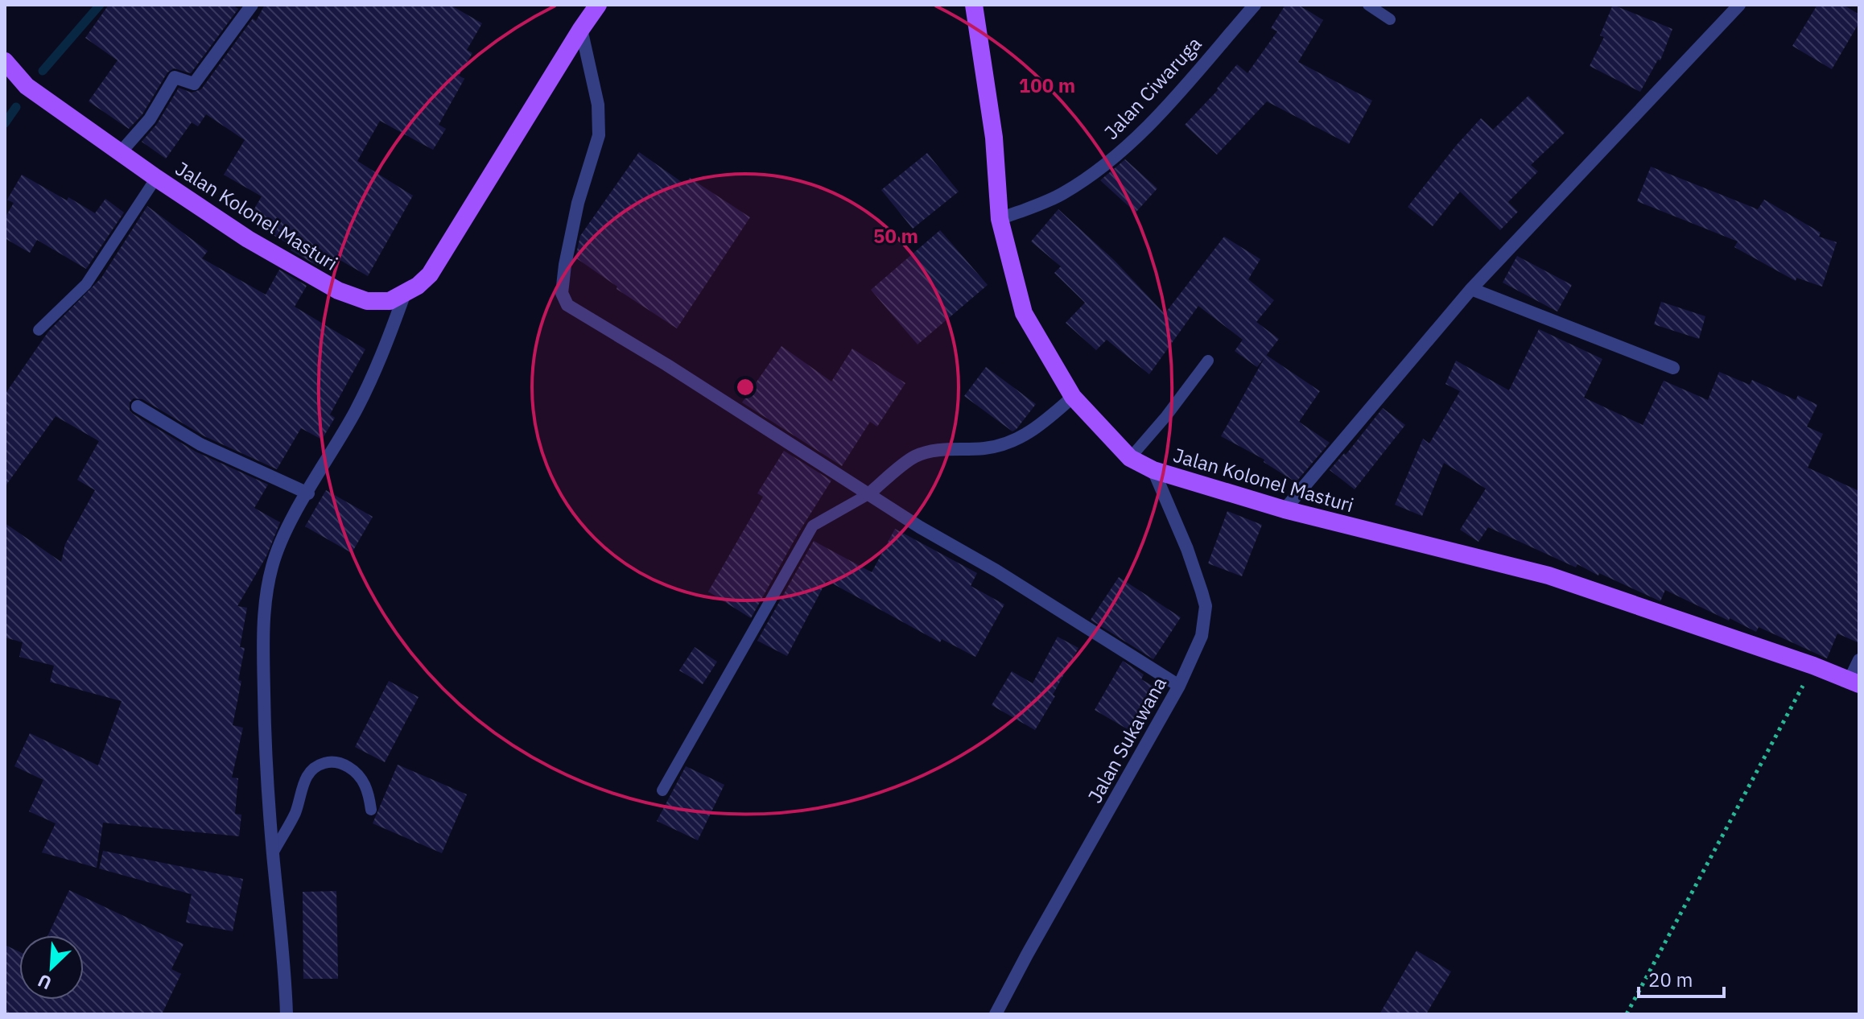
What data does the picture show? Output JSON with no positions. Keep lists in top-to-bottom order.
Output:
{
  "streets": {
    "main road": ["Jalan Kolonel Masturi"],
    "street": ["Jalan Ciwaruga", "Jalan Sukawana"]
  },
  "crossings": [
    ["Jalan Ciwaruga", "Jalan Kolonel Masturi"],
    ["Jalan Kolonel Masturi", "Jalan Sukawana"]
  ],
  "scale_bar": "20 m",
  "north": "bottom left",
  "rings": ["100 m", "50 m"]
}
